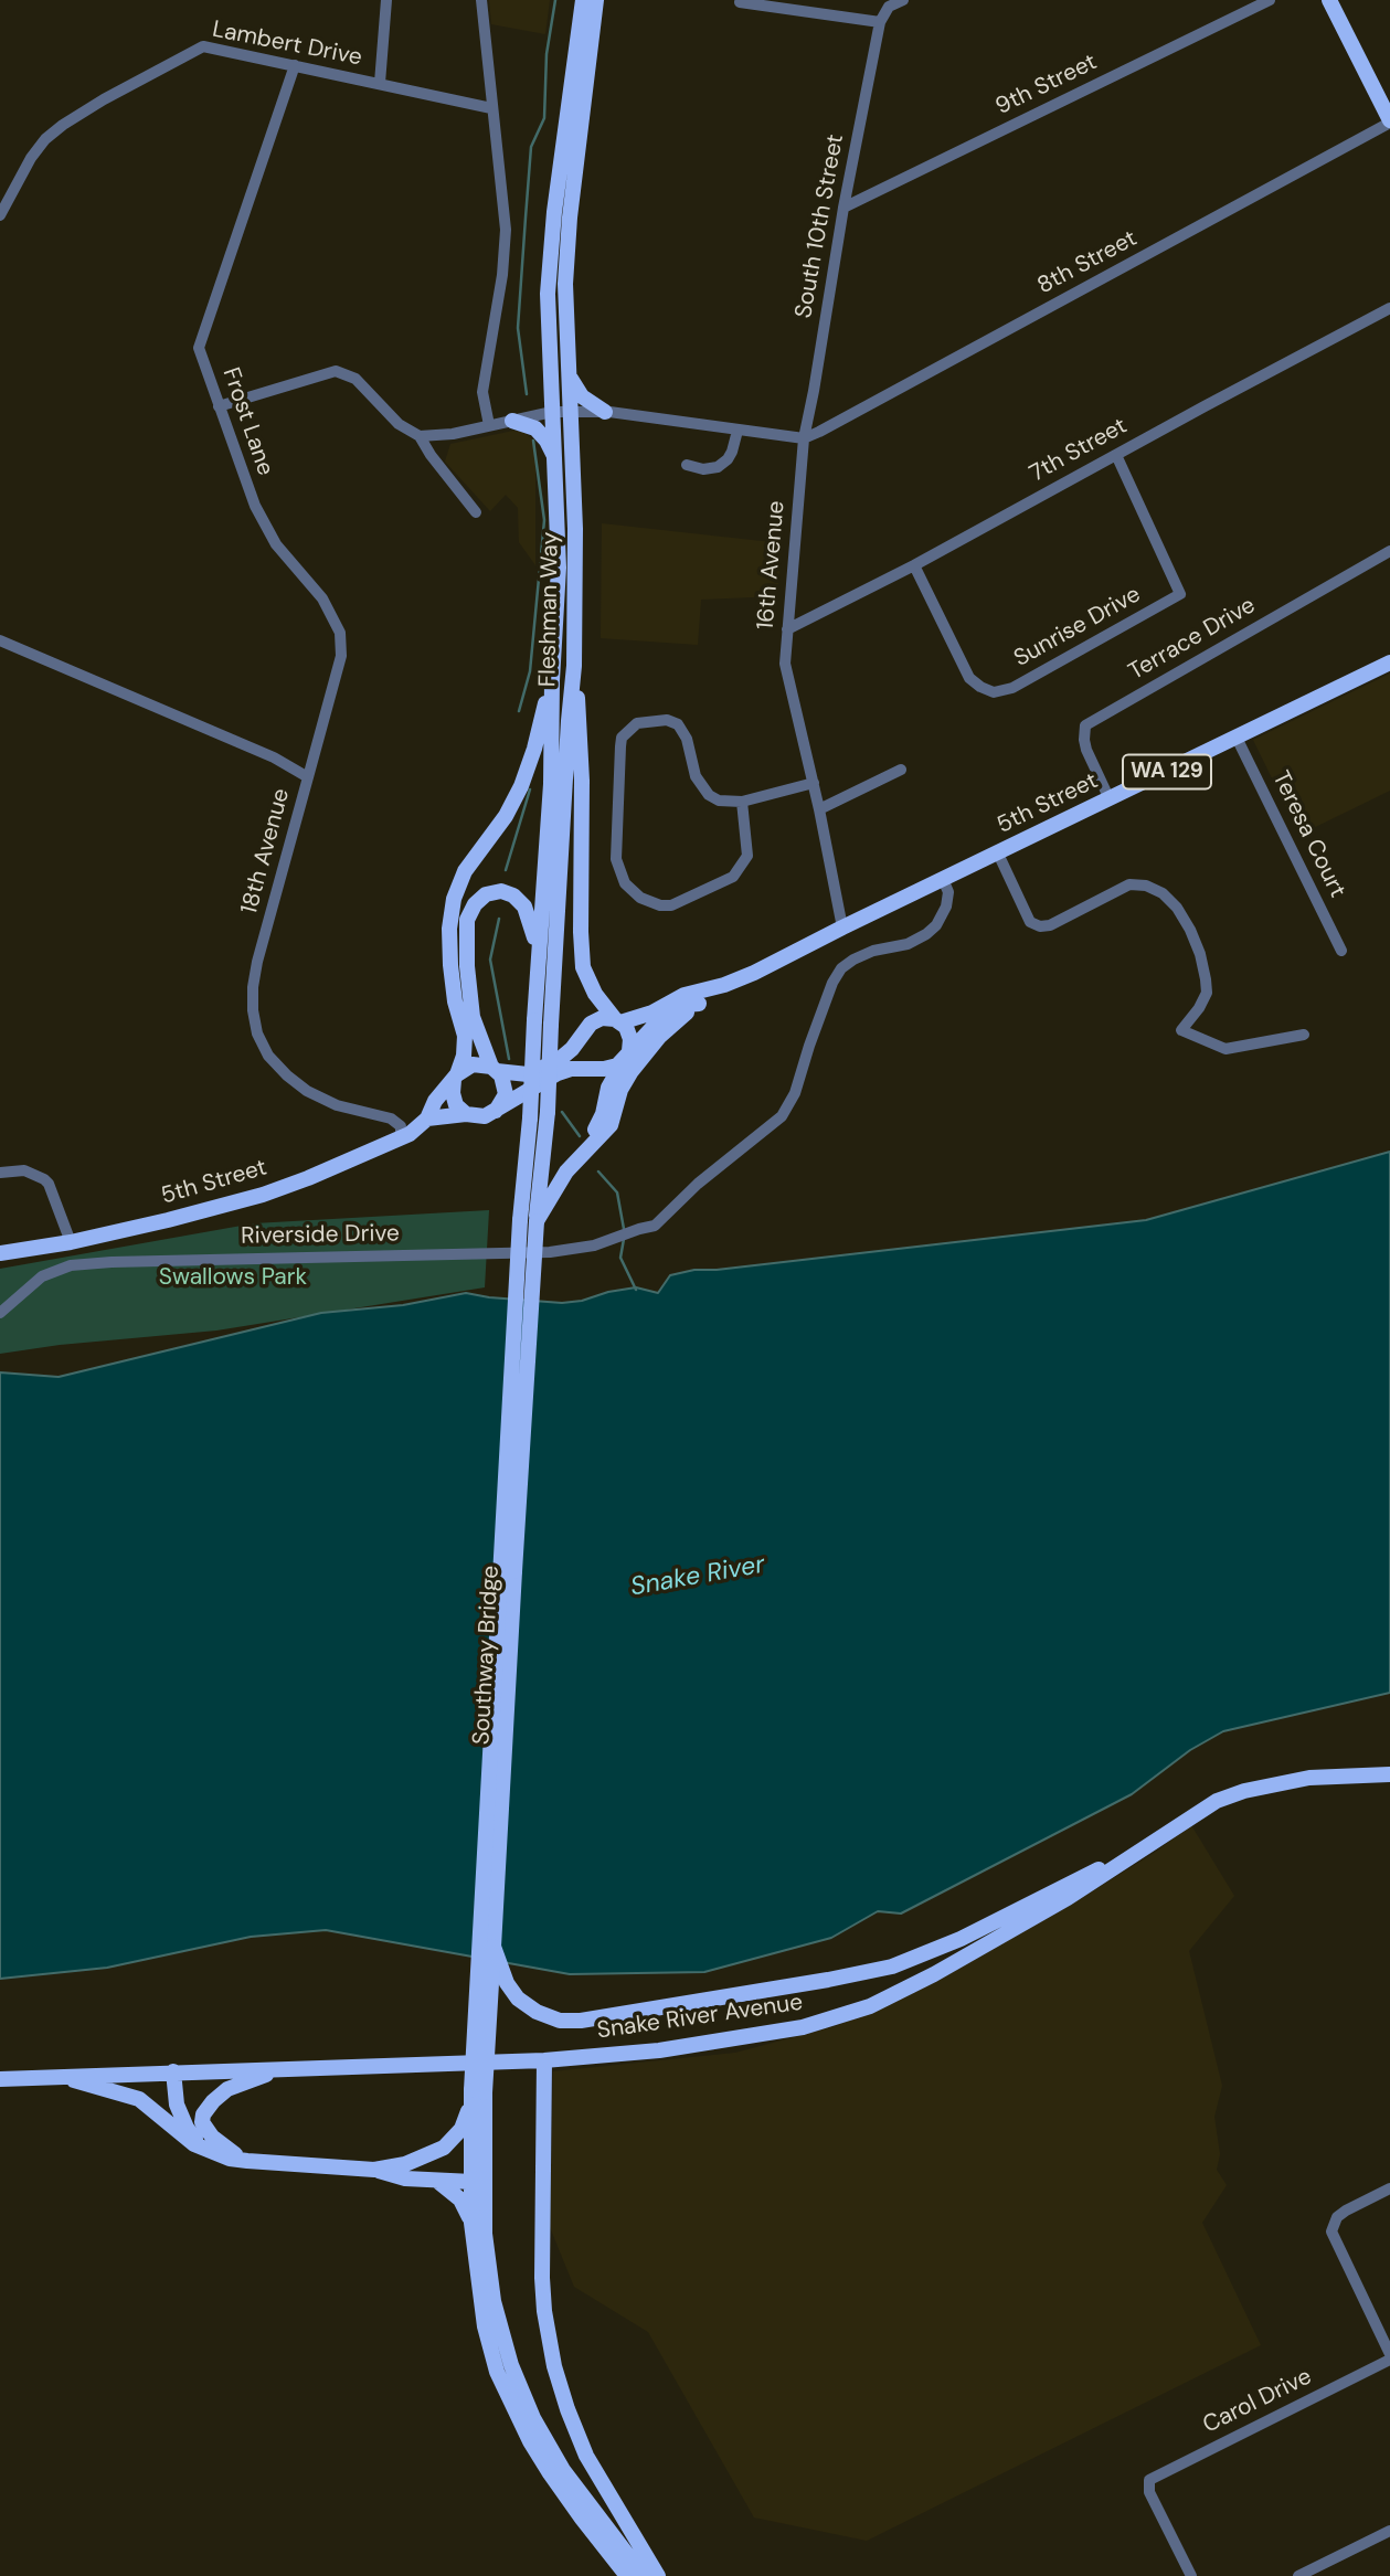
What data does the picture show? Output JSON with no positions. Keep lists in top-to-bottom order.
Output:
{
  "streets": {
    "main road": [
      "Fleshman Way",
      "WA 129",
      "5th Street",
      "Southway Bridge",
      "Snake River Avenue"
    ],
    "street": [
      "Lambert Drive",
      "9th Street",
      "South 10th Street",
      "8th Street",
      "Frost Lane",
      "7th Street",
      "16th Avenue",
      "Sunrise Drive",
      "Terrace Drive",
      "Teresa Court",
      "18th Avenue",
      "Riverside Drive",
      "Carol Drive"
    ]
  },
  "crossings": [
    ["Lambert Drive", "Frost Lane"],
    ["9th Street", "South 10th Street"],
    ["South 10th Street", "8th Street"],
    ["South 10th Street", "16th Avenue"],
    ["8th Street", "16th Avenue"],
    ["Frost Lane", "18th Avenue"],
    ["7th Street", "16th Avenue"],
    ["7th Street", "Sunrise Drive"],
    ["16th Avenue", "5th Street"],
    ["Fleshman Way", "Southway Bridge"],
    ["Terrace Drive", "5th Street"],
    ["5th Street", "Teresa Court"],
    ["5th Street", "18th Avenue"],
    ["5th Street", "Riverside Drive"]
  ],
  "water": ["Snake River"],
  "parks": ["Swallows Park"]
}
